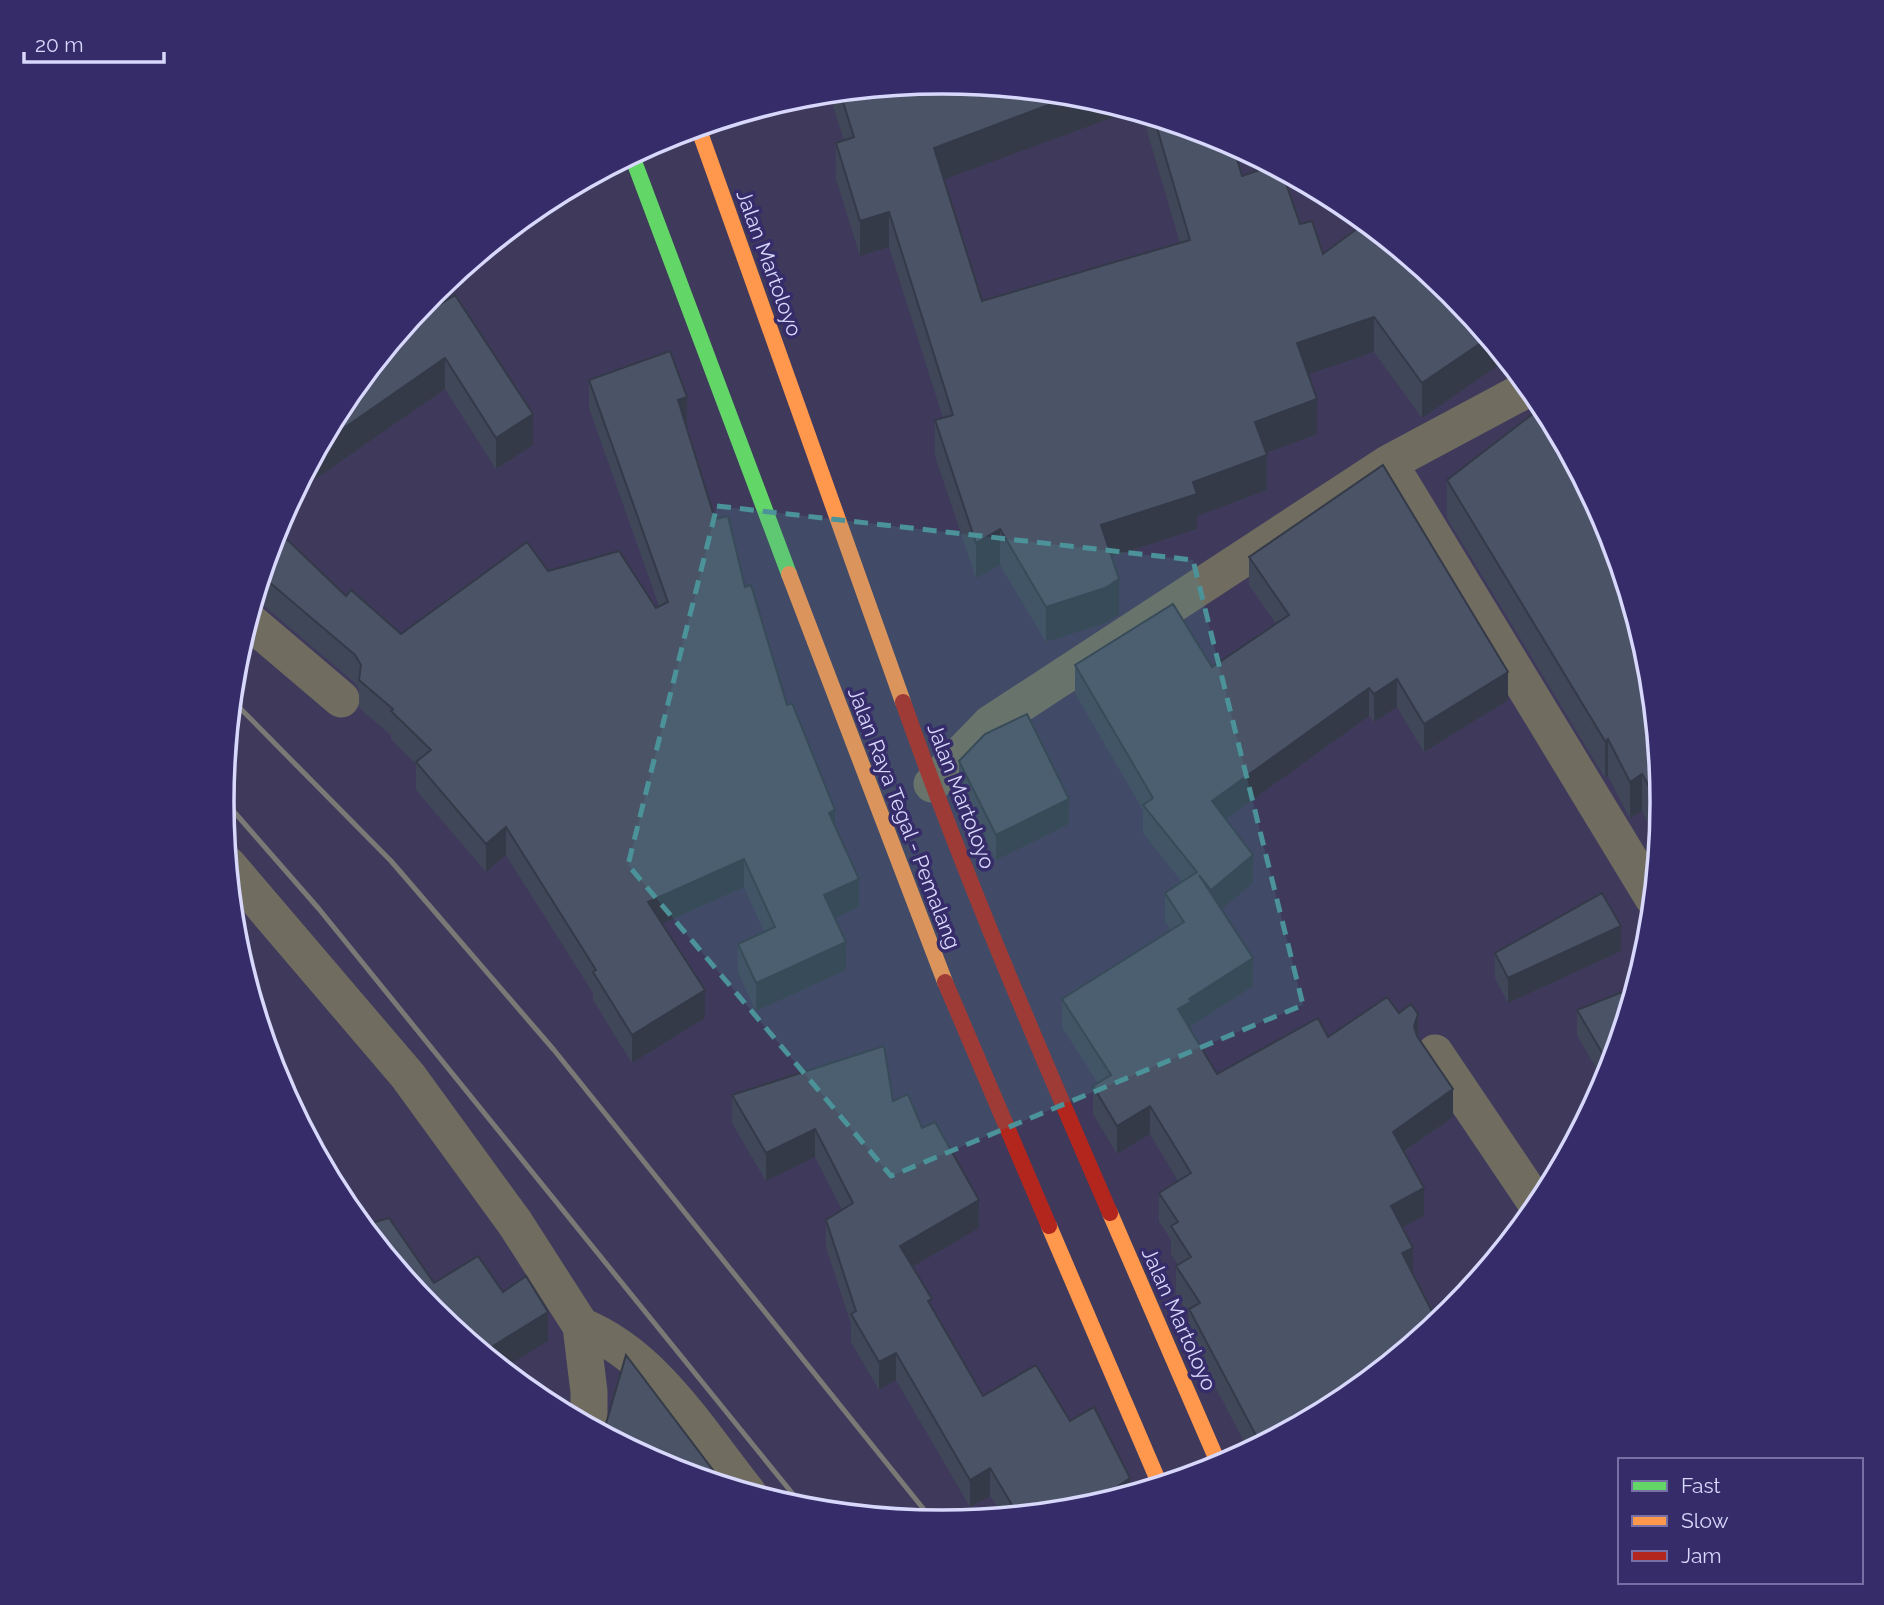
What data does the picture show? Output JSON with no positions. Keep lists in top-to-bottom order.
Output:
{
  "streets": {
    "highway": ["Jalan Martoloyo", "Jalan Raya Tegal - Pemalang"]
  },
  "legend": ["Fast", "Slow", "Jam"],
  "scale_bar": "20 m"
}
